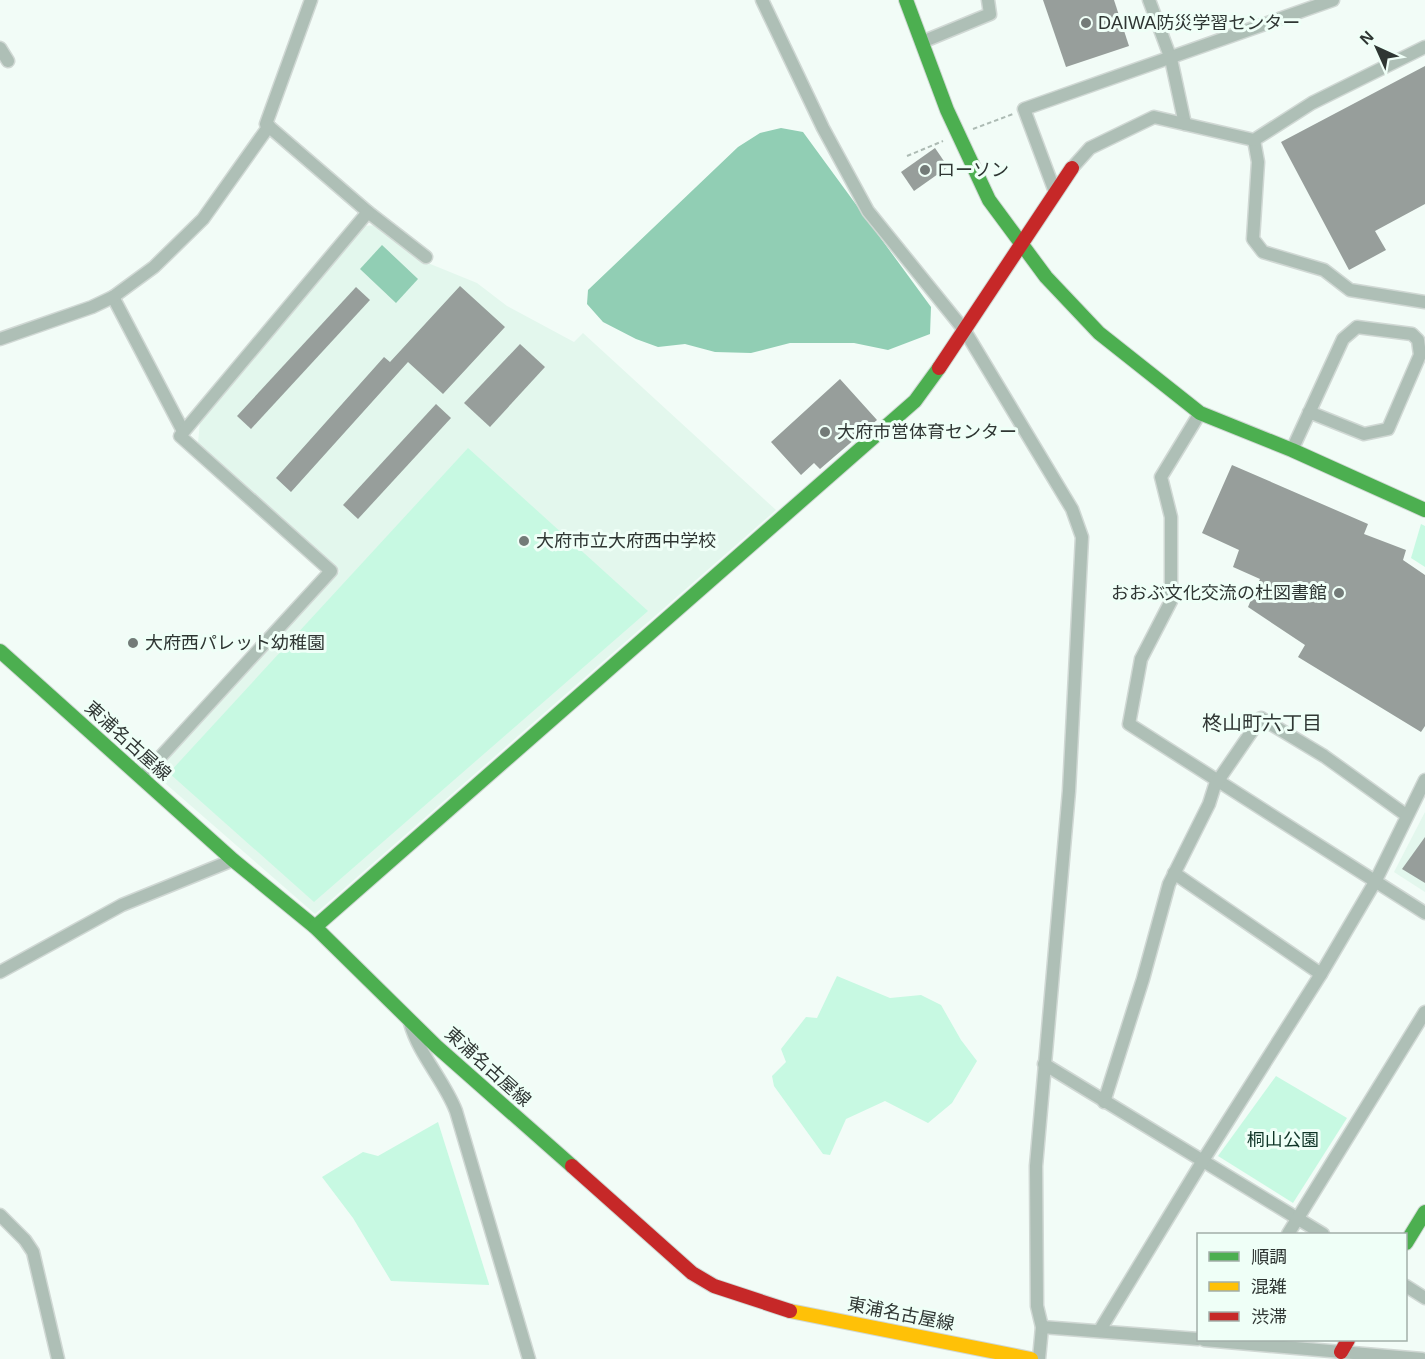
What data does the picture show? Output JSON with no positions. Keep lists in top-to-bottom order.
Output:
{
  "streets": {
    "street": ["東浦名古屋線"]
  },
  "districts": ["柊山町六丁目"],
  "parks": ["桐山公園"],
  "places": [
    "DAIWA防災学習センター",
    "ローソン",
    "大府市営体育センター",
    "大府市立大府西中学校",
    "おおぶ文化交流の杜図書館",
    "大府西パレット幼稚園"
  ],
  "legend": ["順調", "混雑", "渋滞"],
  "north": "top left"
}
